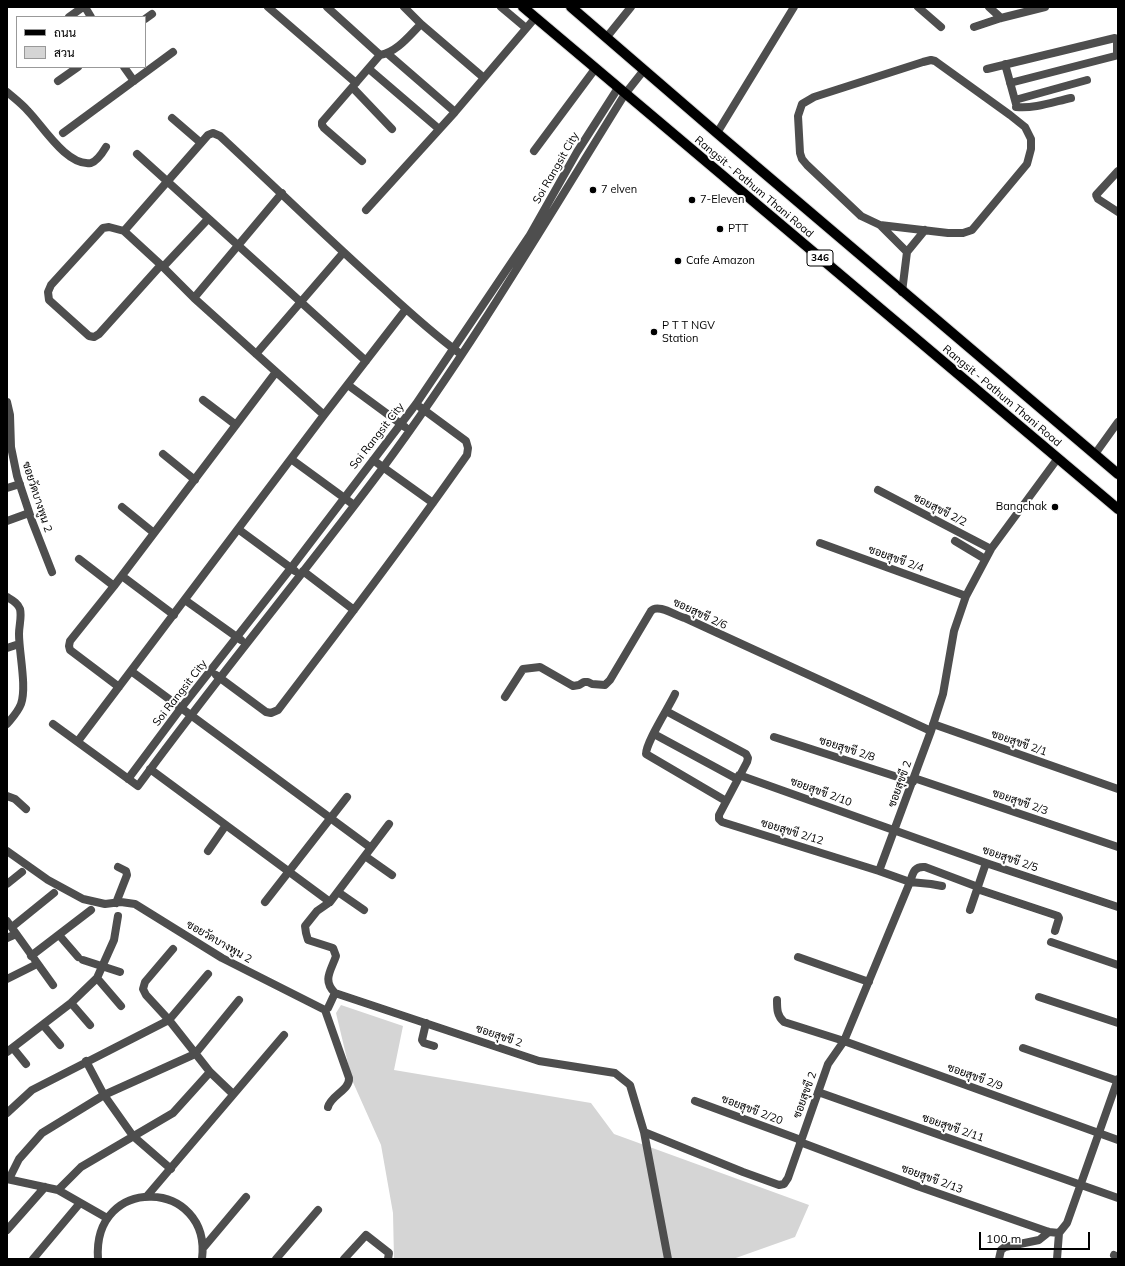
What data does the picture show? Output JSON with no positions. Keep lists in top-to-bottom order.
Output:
{
  "streets": {
    "main road": ["Rangsit - Pathum Thani Road", "346"],
    "street": [
      "Soi Rangsit City",
      "ซอยวัดบางพูน 2",
      "ซอยสุขขี 2/2",
      "ซอยสุขขี 2/4",
      "ซอยสุขขี 2/6",
      "ซอยสุขขี 2/1",
      "ซอยสุขขี 2/8",
      "ซอยสุขขี 2",
      "ซอยสุขขี 2/10",
      "ซอยสุขขี 2/3",
      "ซอยสุขขี 2/12",
      "ซอยสุขขี 2/5",
      "ซอยสุขขี 2/9",
      "ซอยสุขขี 2/20",
      "ซอยสุขขี 2/11",
      "ซอยสุขขี 2/13"
    ]
  },
  "crossings": [
    ["Soi Rangsit City", "Rangsit - Pathum Thani Road"],
    ["Rangsit - Pathum Thani Road", "ซอยสุขขี 2"],
    ["ซอยสุขขี 2/2", "ซอยสุขขี 2"],
    ["ซอยสุขขี 2/4", "ซอยสุขขี 2"],
    ["ซอยสุขขี 2/6", "ซอยสุขขี 2/1"],
    ["ซอยสุขขี 2/6", "ซอยสุขขี 2"],
    ["ซอยสุขขี 2/1", "ซอยสุขขี 2"],
    ["ซอยสุขขี 2/8", "ซอยสุขขี 2"],
    ["ซอยสุขขี 2/8", "ซอยสุขขี 2/3"],
    ["ซอยสุขขี 2", "ซอยสุขขี 2/10"],
    ["ซอยสุขขี 2", "ซอยสุขขี 2/3"],
    ["ซอยสุขขี 2", "ซอยสุขขี 2/12"],
    ["ซอยสุขขี 2", "ซอยสุขขี 2/5"],
    ["ซอยสุขขี 2", "ซอยสุขขี 2/9"],
    ["ซอยสุขขี 2", "ซอยสุขขี 2/20"],
    ["ซอยสุขขี 2", "ซอยสุขขี 2/11"],
    ["ซอยสุขขี 2", "ซอยสุขขี 2/13"],
    ["ซอยสุขขี 2/10", "ซอยสุขขี 2/12"],
    ["ซอยสุขขี 2/10", "ซอยสุขขี 2/5"],
    ["ซอยสุขขี 2/20", "ซอยสุขขี 2/13"]
  ],
  "places": [
    "7 elven",
    "7-Eleven",
    "PTT",
    "Cafe Amazon",
    "P T T NGV Station",
    "Bangchak"
  ],
  "legend": ["ถนน", "สวน"],
  "scale_bar": "100 m"
}
